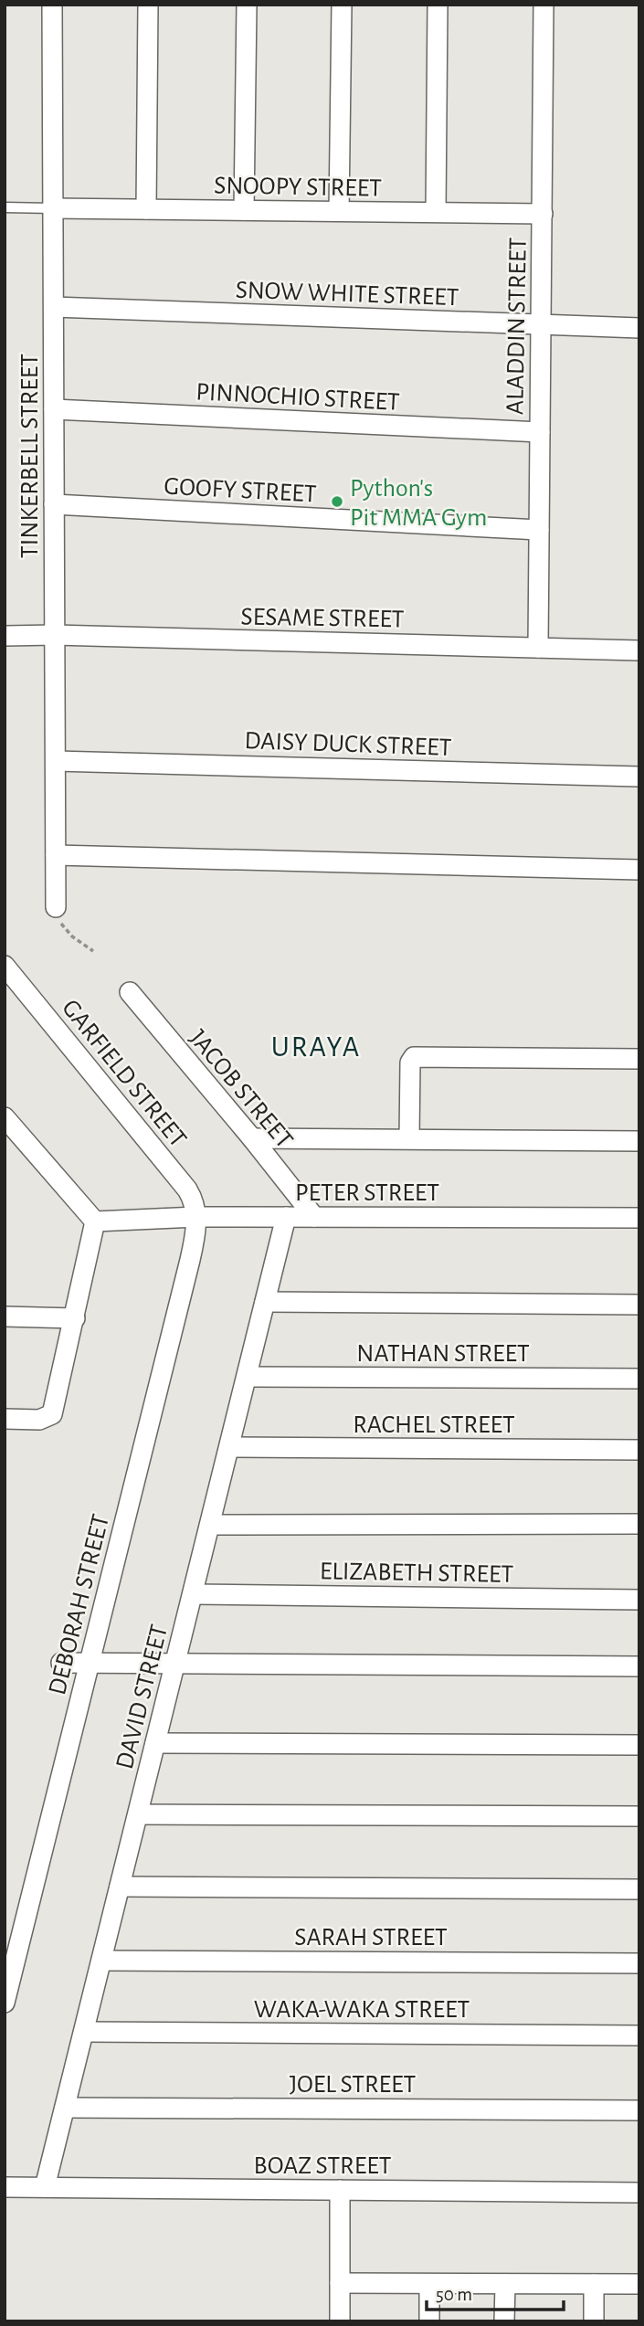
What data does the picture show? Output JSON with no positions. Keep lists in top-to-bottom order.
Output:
{
  "streets": {
    "street": [
      "SNOOPY STREET",
      "SNOW WHITE STREET",
      "ALADDIN STREET",
      "PINNOCHIO STREET",
      "TINKERBELL STREET",
      "GOOFY STREET",
      "SESAME STREET",
      "DAISY DUCK STREET",
      "GARFIELD STREET",
      "JACOB STREET",
      "PETER STREET",
      "NATHAN STREET",
      "RACHEL STREET",
      "ELIZABETH STREET",
      "DEBORAH STREET",
      "DAVID STREET",
      "SARAH STREET",
      "WAKA-WAKA STREET",
      "JOEL STREET",
      "BOAZ STREET"
    ]
  },
  "crossings": [
    ["SNOOPY STREET", "ALADDIN STREET"],
    ["SNOOPY STREET", "TINKERBELL STREET"],
    ["SNOW WHITE STREET", "ALADDIN STREET"],
    ["SNOW WHITE STREET", "TINKERBELL STREET"],
    ["ALADDIN STREET", "PINNOCHIO STREET"],
    ["ALADDIN STREET", "GOOFY STREET"],
    ["ALADDIN STREET", "SESAME STREET"],
    ["PINNOCHIO STREET", "TINKERBELL STREET"],
    ["TINKERBELL STREET", "GOOFY STREET"],
    ["TINKERBELL STREET", "SESAME STREET"],
    ["TINKERBELL STREET", "DAISY DUCK STREET"],
    ["GARFIELD STREET", "PETER STREET"],
    ["GARFIELD STREET", "DEBORAH STREET"],
    ["JACOB STREET", "PETER STREET"],
    ["PETER STREET", "DEBORAH STREET"],
    ["PETER STREET", "DAVID STREET"],
    ["NATHAN STREET", "DAVID STREET"],
    ["RACHEL STREET", "DAVID STREET"],
    ["ELIZABETH STREET", "DAVID STREET"],
    ["DAVID STREET", "SARAH STREET"],
    ["DAVID STREET", "WAKA-WAKA STREET"],
    ["DAVID STREET", "JOEL STREET"],
    ["DAVID STREET", "BOAZ STREET"]
  ],
  "districts": ["URAYA"],
  "places": ["Python's Pit MMA Gym"],
  "scale_bar": "50 m"
}
